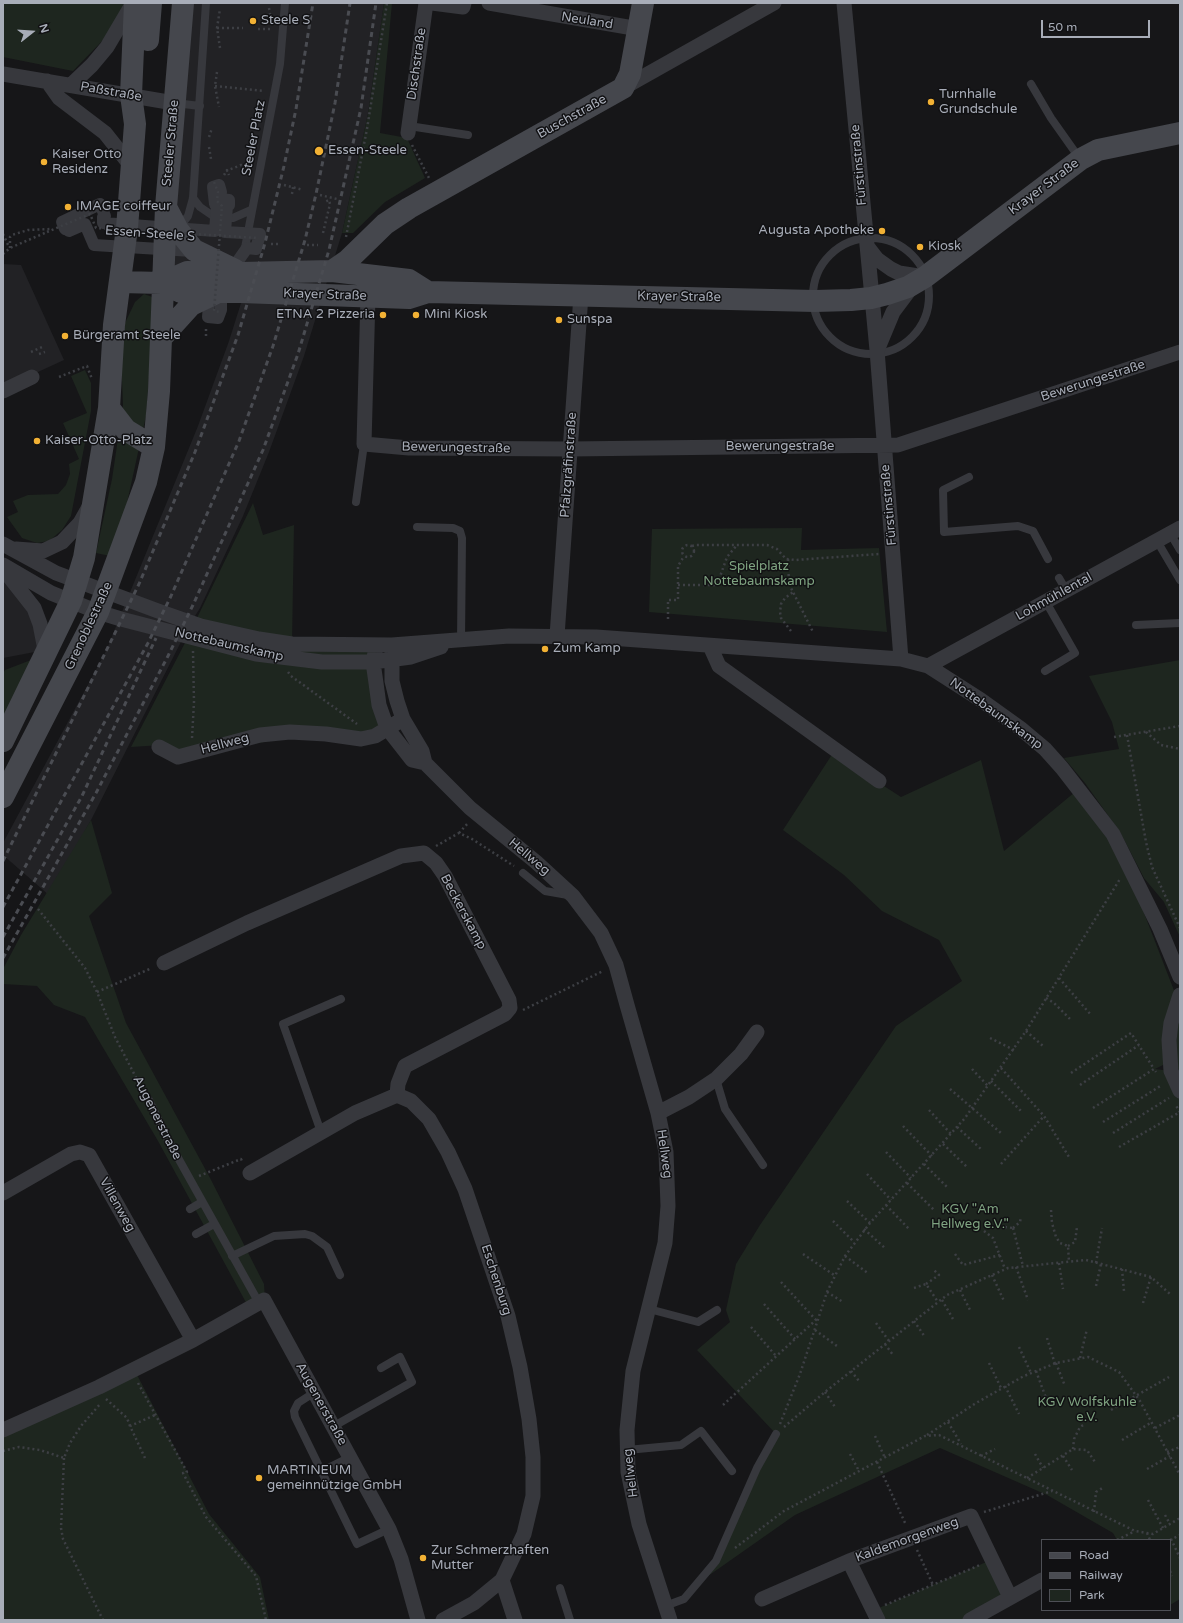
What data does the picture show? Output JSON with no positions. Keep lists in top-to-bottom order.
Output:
{
  "streets": {
    "main road": [
      "Buschstraße",
      "Steeler Straße",
      "Krayer Straße",
      "Grenoblestraße"
    ],
    "street": [
      "Neuland",
      "Dischstraße",
      "Paßstraße",
      "Fürstinstraße",
      "Essen-Steele S",
      "Bewerungestraße",
      "Pfalzgräfinstraße",
      "Lohmühlental",
      "Nottebaumskamp",
      "Hellweg",
      "Beckerskamp",
      "Augenerstraße",
      "Villenweg",
      "Eschenburg",
      "Kaldemorgenweg"
    ],
    "lane": ["Steeler Platz"]
  },
  "crossings": [
    ["Paßstraße", "Steeler Straße"],
    ["Buschstraße", "Krayer Straße"],
    ["Steeler Platz", "Krayer Straße"],
    ["Steeler Platz", "Essen-Steele S"],
    ["Steeler Straße", "Krayer Straße"],
    ["Steeler Straße", "Grenoblestraße"],
    ["Fürstinstraße", "Krayer Straße"],
    ["Fürstinstraße", "Bewerungestraße"],
    ["Fürstinstraße", "Nottebaumskamp"],
    ["Krayer Straße", "Essen-Steele S"],
    ["Krayer Straße", "Pfalzgräfinstraße"],
    ["Krayer Straße", "Grenoblestraße"],
    ["Bewerungestraße", "Pfalzgräfinstraße"],
    ["Pfalzgräfinstraße", "Nottebaumskamp"],
    ["Lohmühlental", "Nottebaumskamp"],
    ["Grenoblestraße", "Nottebaumskamp"],
    ["Nottebaumskamp", "Hellweg"]
  ],
  "parks": ["Spielplatz Nottebaumskamp", "KGV \"Am Hellweg e.V.\"", "KGV Wolfskuhle e.V."],
  "places": [
    "Steele S",
    "Turnhalle Grundschule",
    "Essen-Steele",
    "Kaiser Otto Residenz",
    "IMAGE coiffeur",
    "Augusta Apotheke",
    "Kiosk",
    "ETNA 2 Pizzeria",
    "Mini Kiosk",
    "Sunspa",
    "Bürgeramt Steele",
    "Kaiser-Otto-Platz",
    "Zum Kamp",
    "MARTINEUM gemeinnützige GmbH",
    "Zur Schmerzhaften Mutter"
  ],
  "legend": ["Road", "Railway", "Park"],
  "scale_bar": "50 m",
  "north": "right"
}
